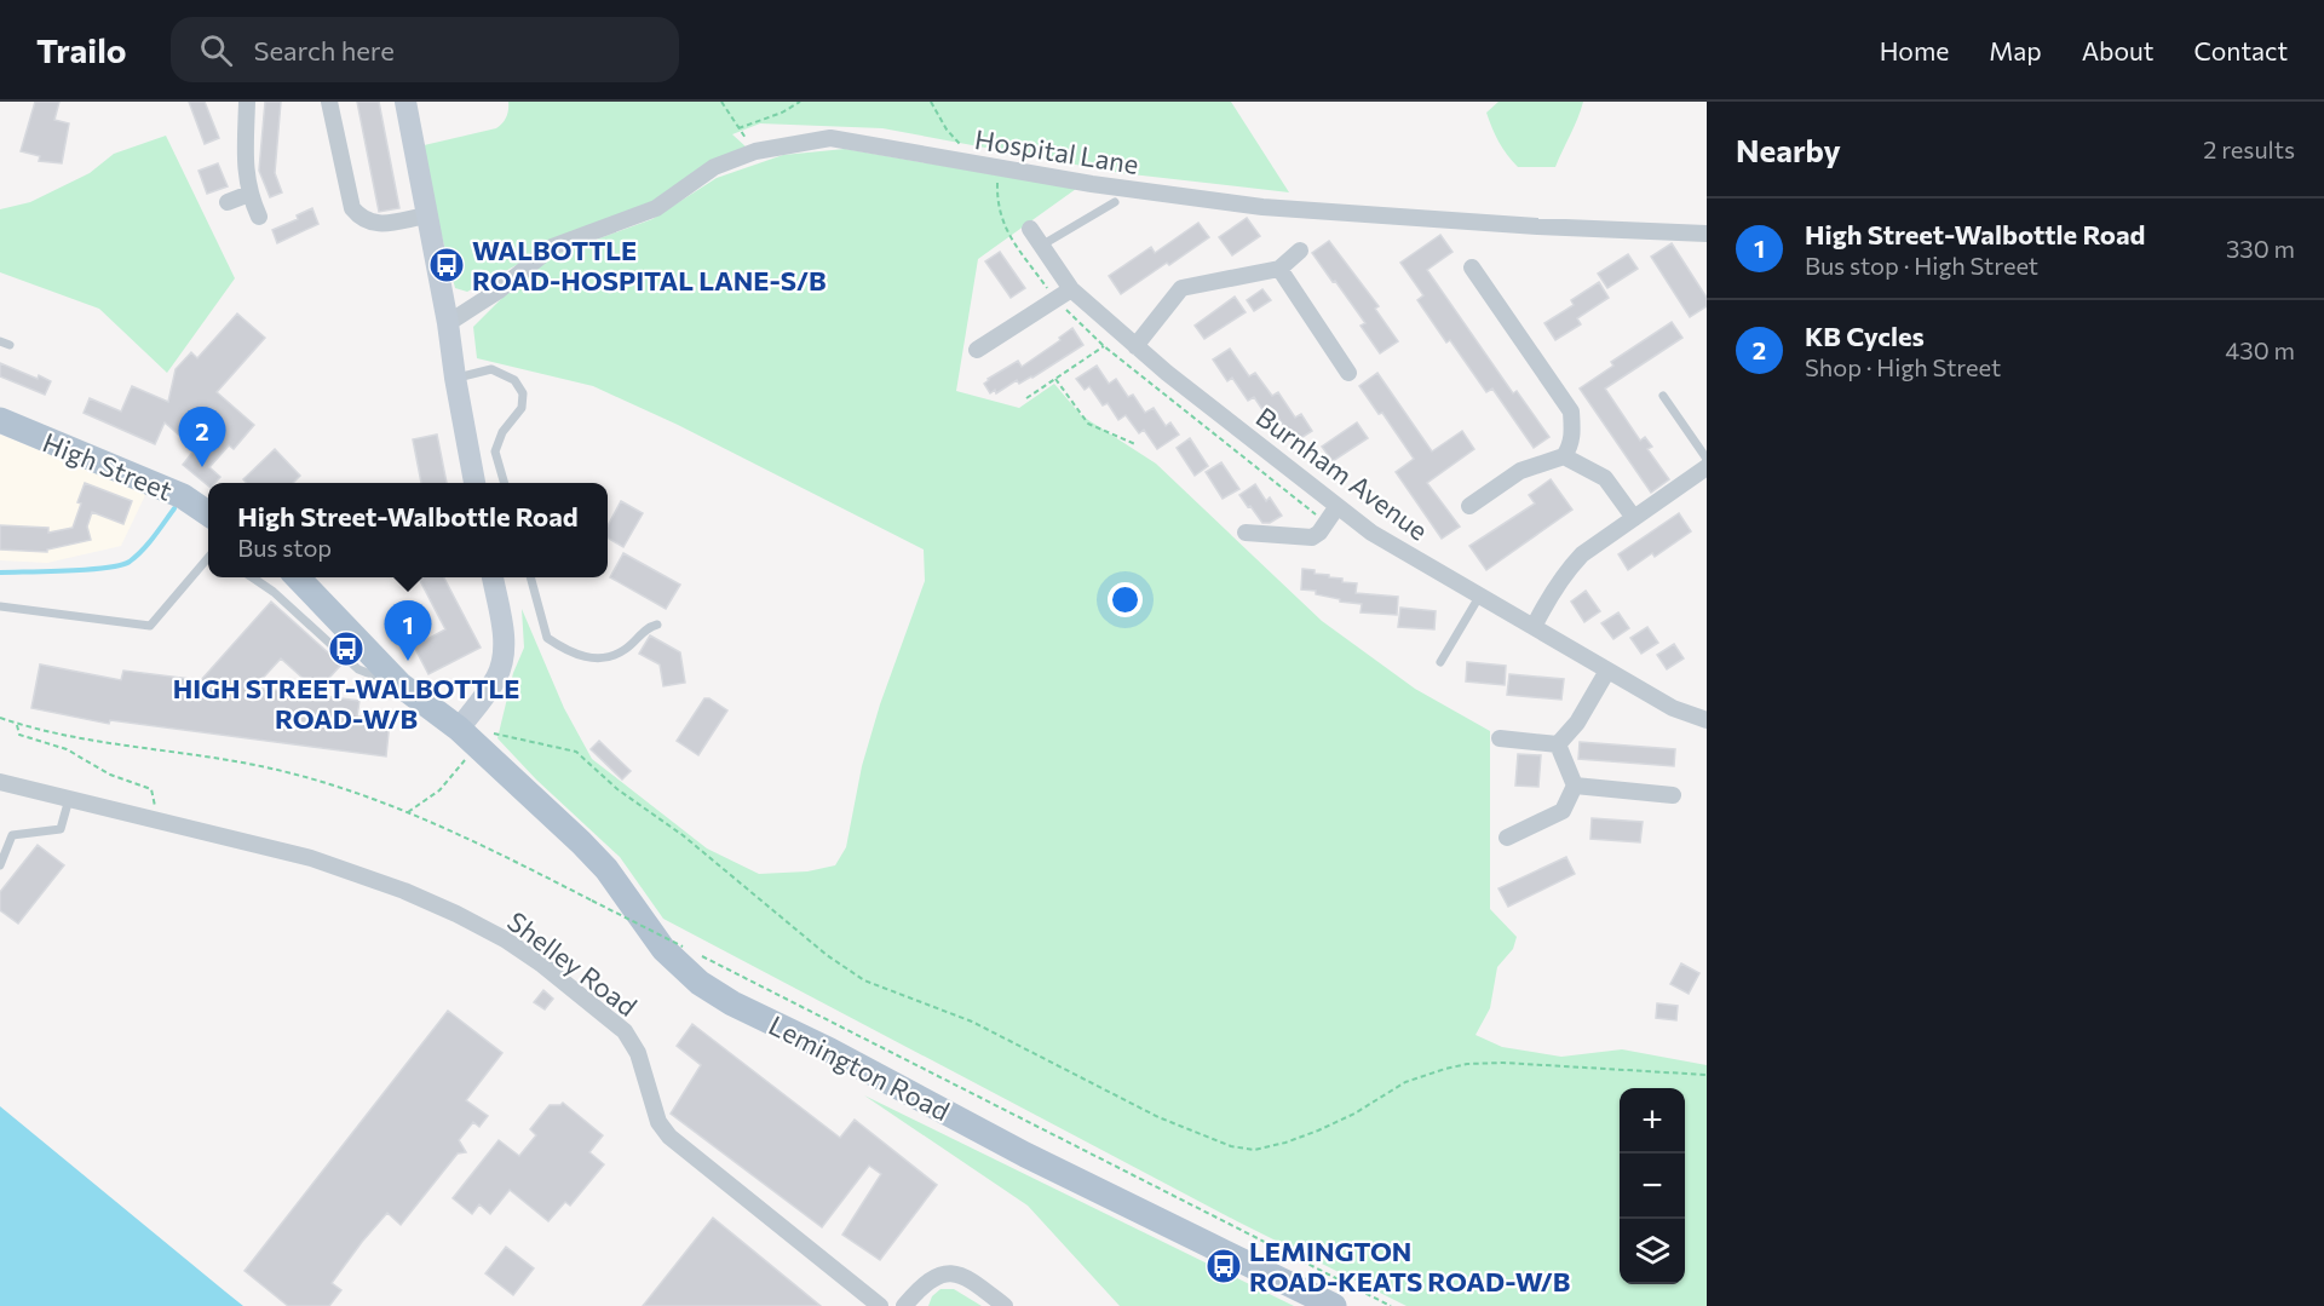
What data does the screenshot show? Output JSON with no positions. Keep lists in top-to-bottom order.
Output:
{
  "streets": {
    "main road": ["High Street", "Lemington Road"],
    "street": ["Hospital Lane", "Burnham Avenue", "Shelley Road"]
  },
  "places": {
    "bus stop": ["WALBOTTLE ROAD-HOSPITAL LANE-S/B", "HIGH STREET-WALBOTTLE ROAD-W/B", "LEMINGTON ROAD-KEATS ROAD-W/B"]
  },
  "page": {
    "header": "Trailo",
    "search": "Search here",
    "nav": [
      "Home",
      "Map",
      "About",
      "Contact"
    ],
    "heading": ["Nearby", "2 results"],
    "list": [
      {
        "mark": "1",
        "name": "High Street-Walbottle Road",
        "note": "Bus stop · High Street",
        "value": "330 m"
      },
      {
        "mark": "2",
        "name": "KB Cycles",
        "note": "Shop · High Street",
        "value": "430 m"
      }
    ],
    "pins": ["2", "1"],
    "popup": ["High Street-Walbottle Road", "Bus stop"],
    "map_buttons": ["+", "−"]
  }
}
